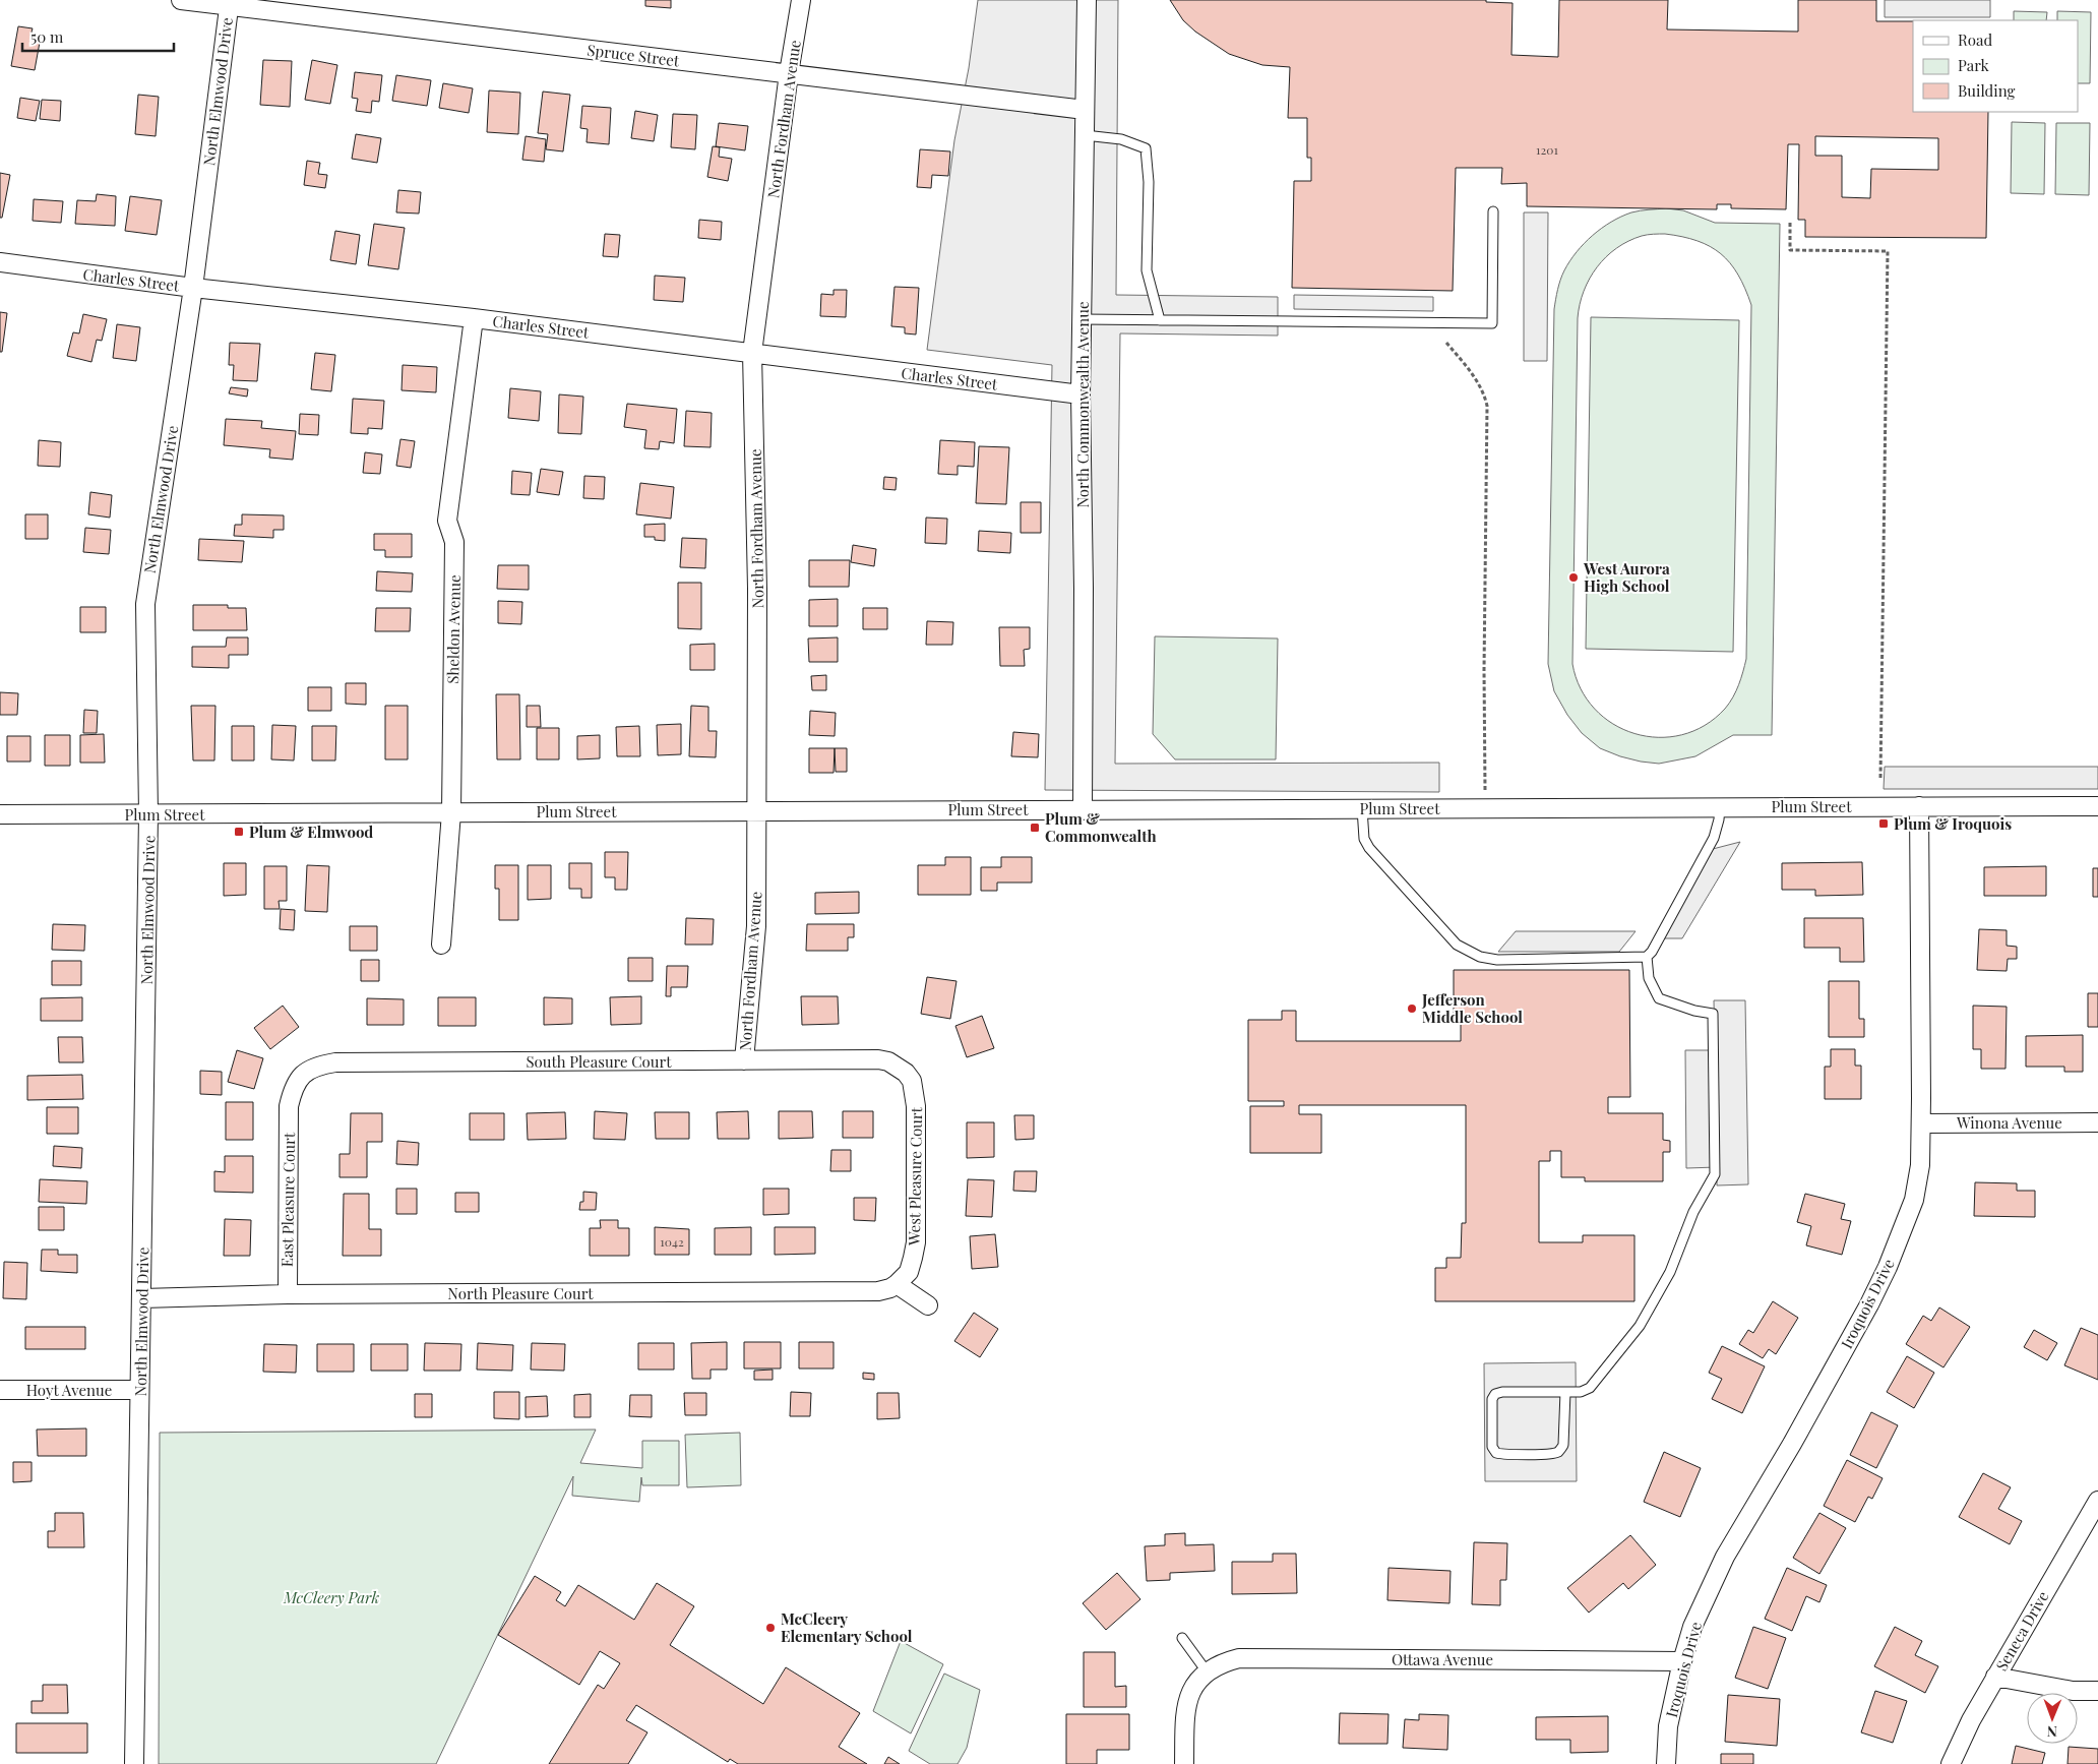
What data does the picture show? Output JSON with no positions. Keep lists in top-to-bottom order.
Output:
{
  "streets": {
    "street": [
      "Spruce Street",
      "North Elmwood Drive",
      "North Fordham Avenue",
      "Charles Street",
      "North Commonwealth Avenue",
      "Sheldon Avenue",
      "Plum Street",
      "South Pleasure Court",
      "Winona Avenue",
      "West Pleasure Court",
      "East Pleasure Court",
      "North Pleasure Court",
      "Iroquois Drive",
      "Hoyt Avenue",
      "Seneca Drive",
      "Ottawa Avenue"
    ]
  },
  "crossings": [
    ["Spruce Street", "North Elmwood Drive"],
    ["Spruce Street", "North Fordham Avenue"],
    ["Spruce Street", "North Commonwealth Avenue"],
    ["North Elmwood Drive", "Charles Street"],
    ["North Elmwood Drive", "Plum Street"],
    ["North Elmwood Drive", "North Pleasure Court"],
    ["North Elmwood Drive", "Hoyt Avenue"],
    ["North Fordham Avenue", "Charles Street"],
    ["North Fordham Avenue", "Plum Street"],
    ["North Fordham Avenue", "South Pleasure Court"],
    ["Charles Street", "North Commonwealth Avenue"],
    ["Charles Street", "Sheldon Avenue"],
    ["North Commonwealth Avenue", "Plum Street"],
    ["Sheldon Avenue", "Plum Street"],
    ["Plum Street", "Iroquois Drive"],
    ["South Pleasure Court", "West Pleasure Court"],
    ["South Pleasure Court", "East Pleasure Court"],
    ["Winona Avenue", "Iroquois Drive"],
    ["West Pleasure Court", "North Pleasure Court"],
    ["East Pleasure Court", "North Pleasure Court"],
    ["Iroquois Drive", "Ottawa Avenue"]
  ],
  "parks": ["McCleery Park"],
  "places": {
    "other": ["West Aurora High School", "Jefferson Middle School", "McCleery Elementary School"],
    "transit": ["Plum & Iroquois", "Plum & Commonwealth", "Plum & Elmwood"]
  },
  "house_numbers": ["1201", "1042"],
  "legend": ["Road", "Park", "Building"],
  "scale_bar": "50 m",
  "north": "bottom"
}
